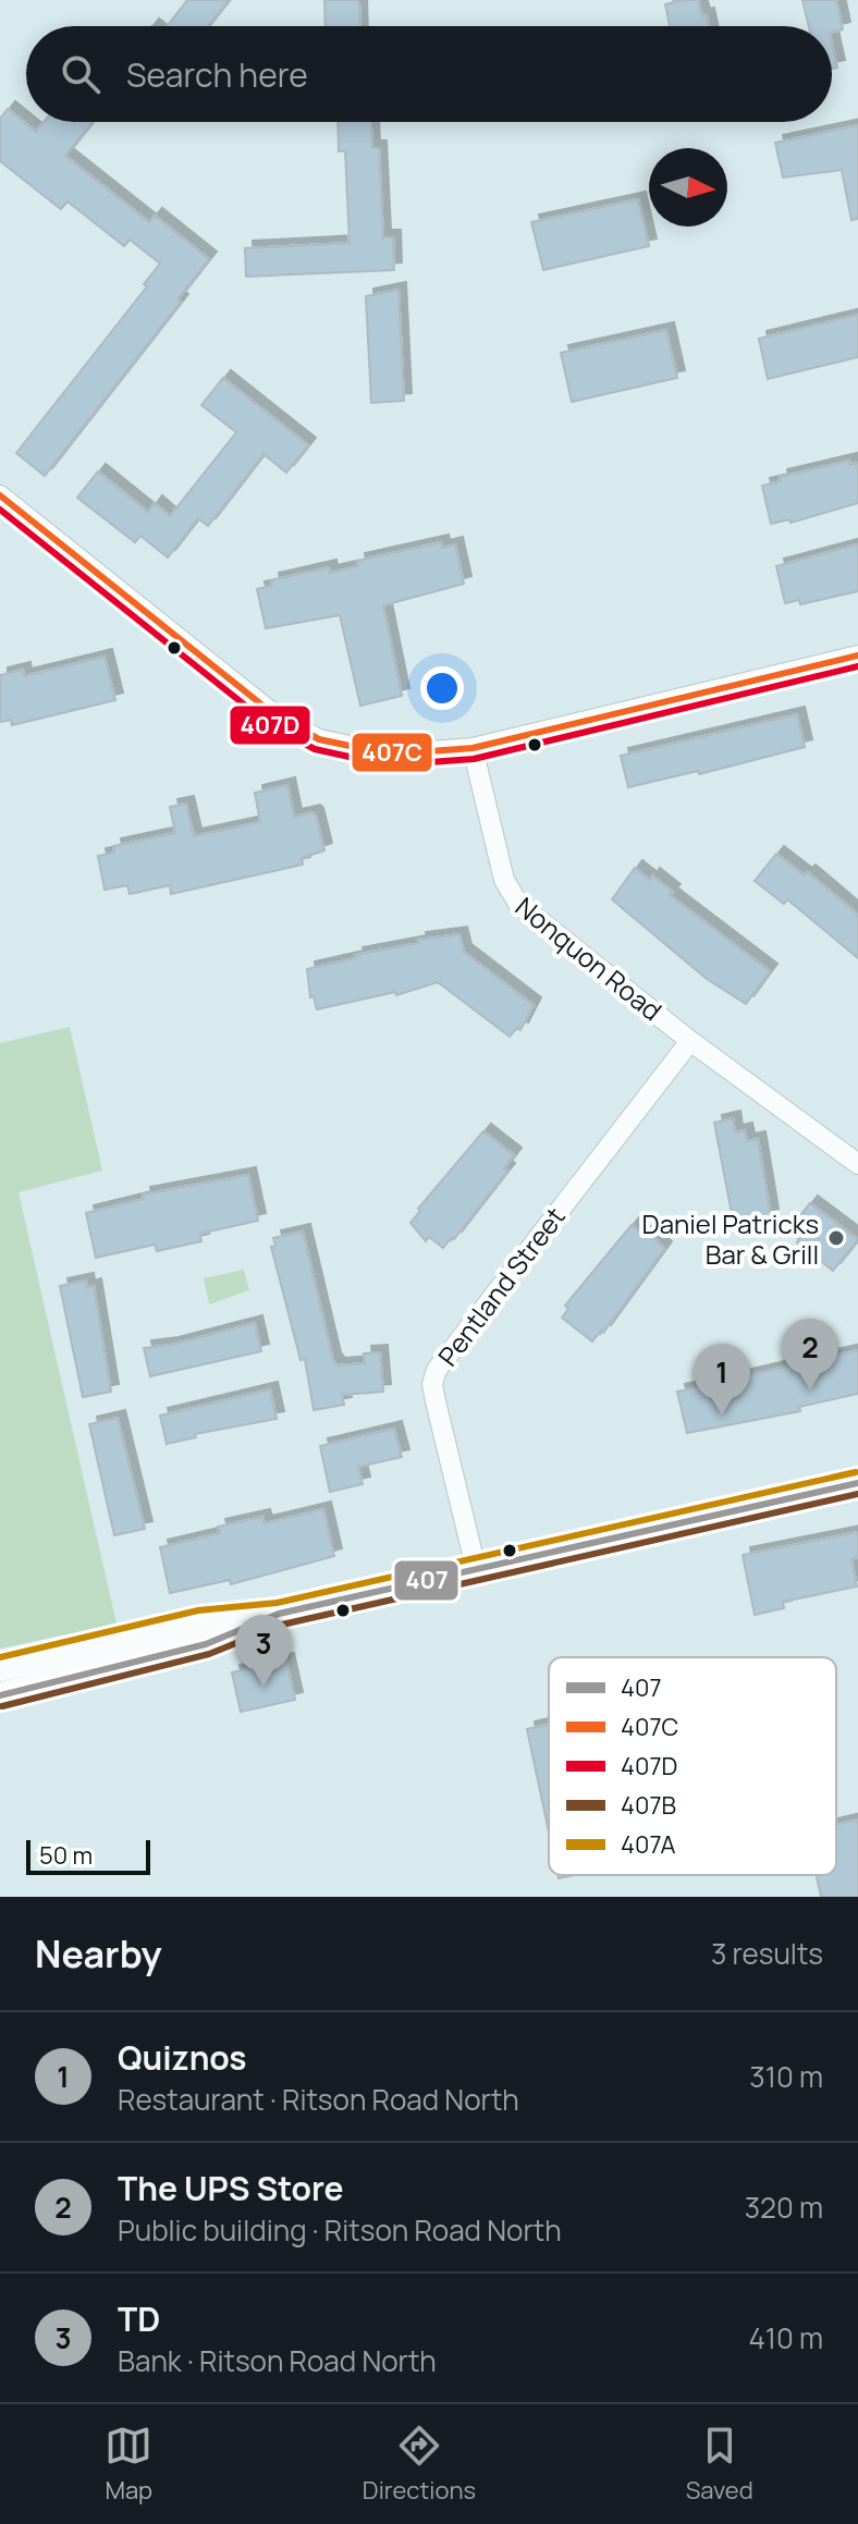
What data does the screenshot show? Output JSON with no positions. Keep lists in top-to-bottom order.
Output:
{
  "streets": {
    "street": ["Nonquon Road", "Pentland Street"]
  },
  "crossings": [
    ["Nonquon Road", "Pentland Street"]
  ],
  "places": ["Daniel Patricks Bar & Grill"],
  "lines": [
    "transit line 407C",
    "transit line 407D",
    "transit line 407A",
    "transit line 407",
    "transit line 407B"
  ],
  "legend": [
    "407",
    "407C",
    "407D",
    "407B",
    "407A"
  ],
  "scale_bar": "50 m",
  "north": "right",
  "page": {
    "search": "Search here",
    "pins": ["2", "1", "3"],
    "scale": "50 m",
    "heading": ["Nearby", "3 results"],
    "list": [
      {
        "mark": "1",
        "name": "Quiznos",
        "note": "Restaurant · Ritson Road North",
        "value": "310 m"
      },
      {
        "mark": "2",
        "name": "The UPS Store",
        "note": "Public building · Ritson Road North",
        "value": "320 m"
      },
      {
        "mark": "3",
        "name": "TD",
        "note": "Bank · Ritson Road North",
        "value": "410 m"
      }
    ],
    "nav": ["Map", "Directions", "Saved"]
  }
}
